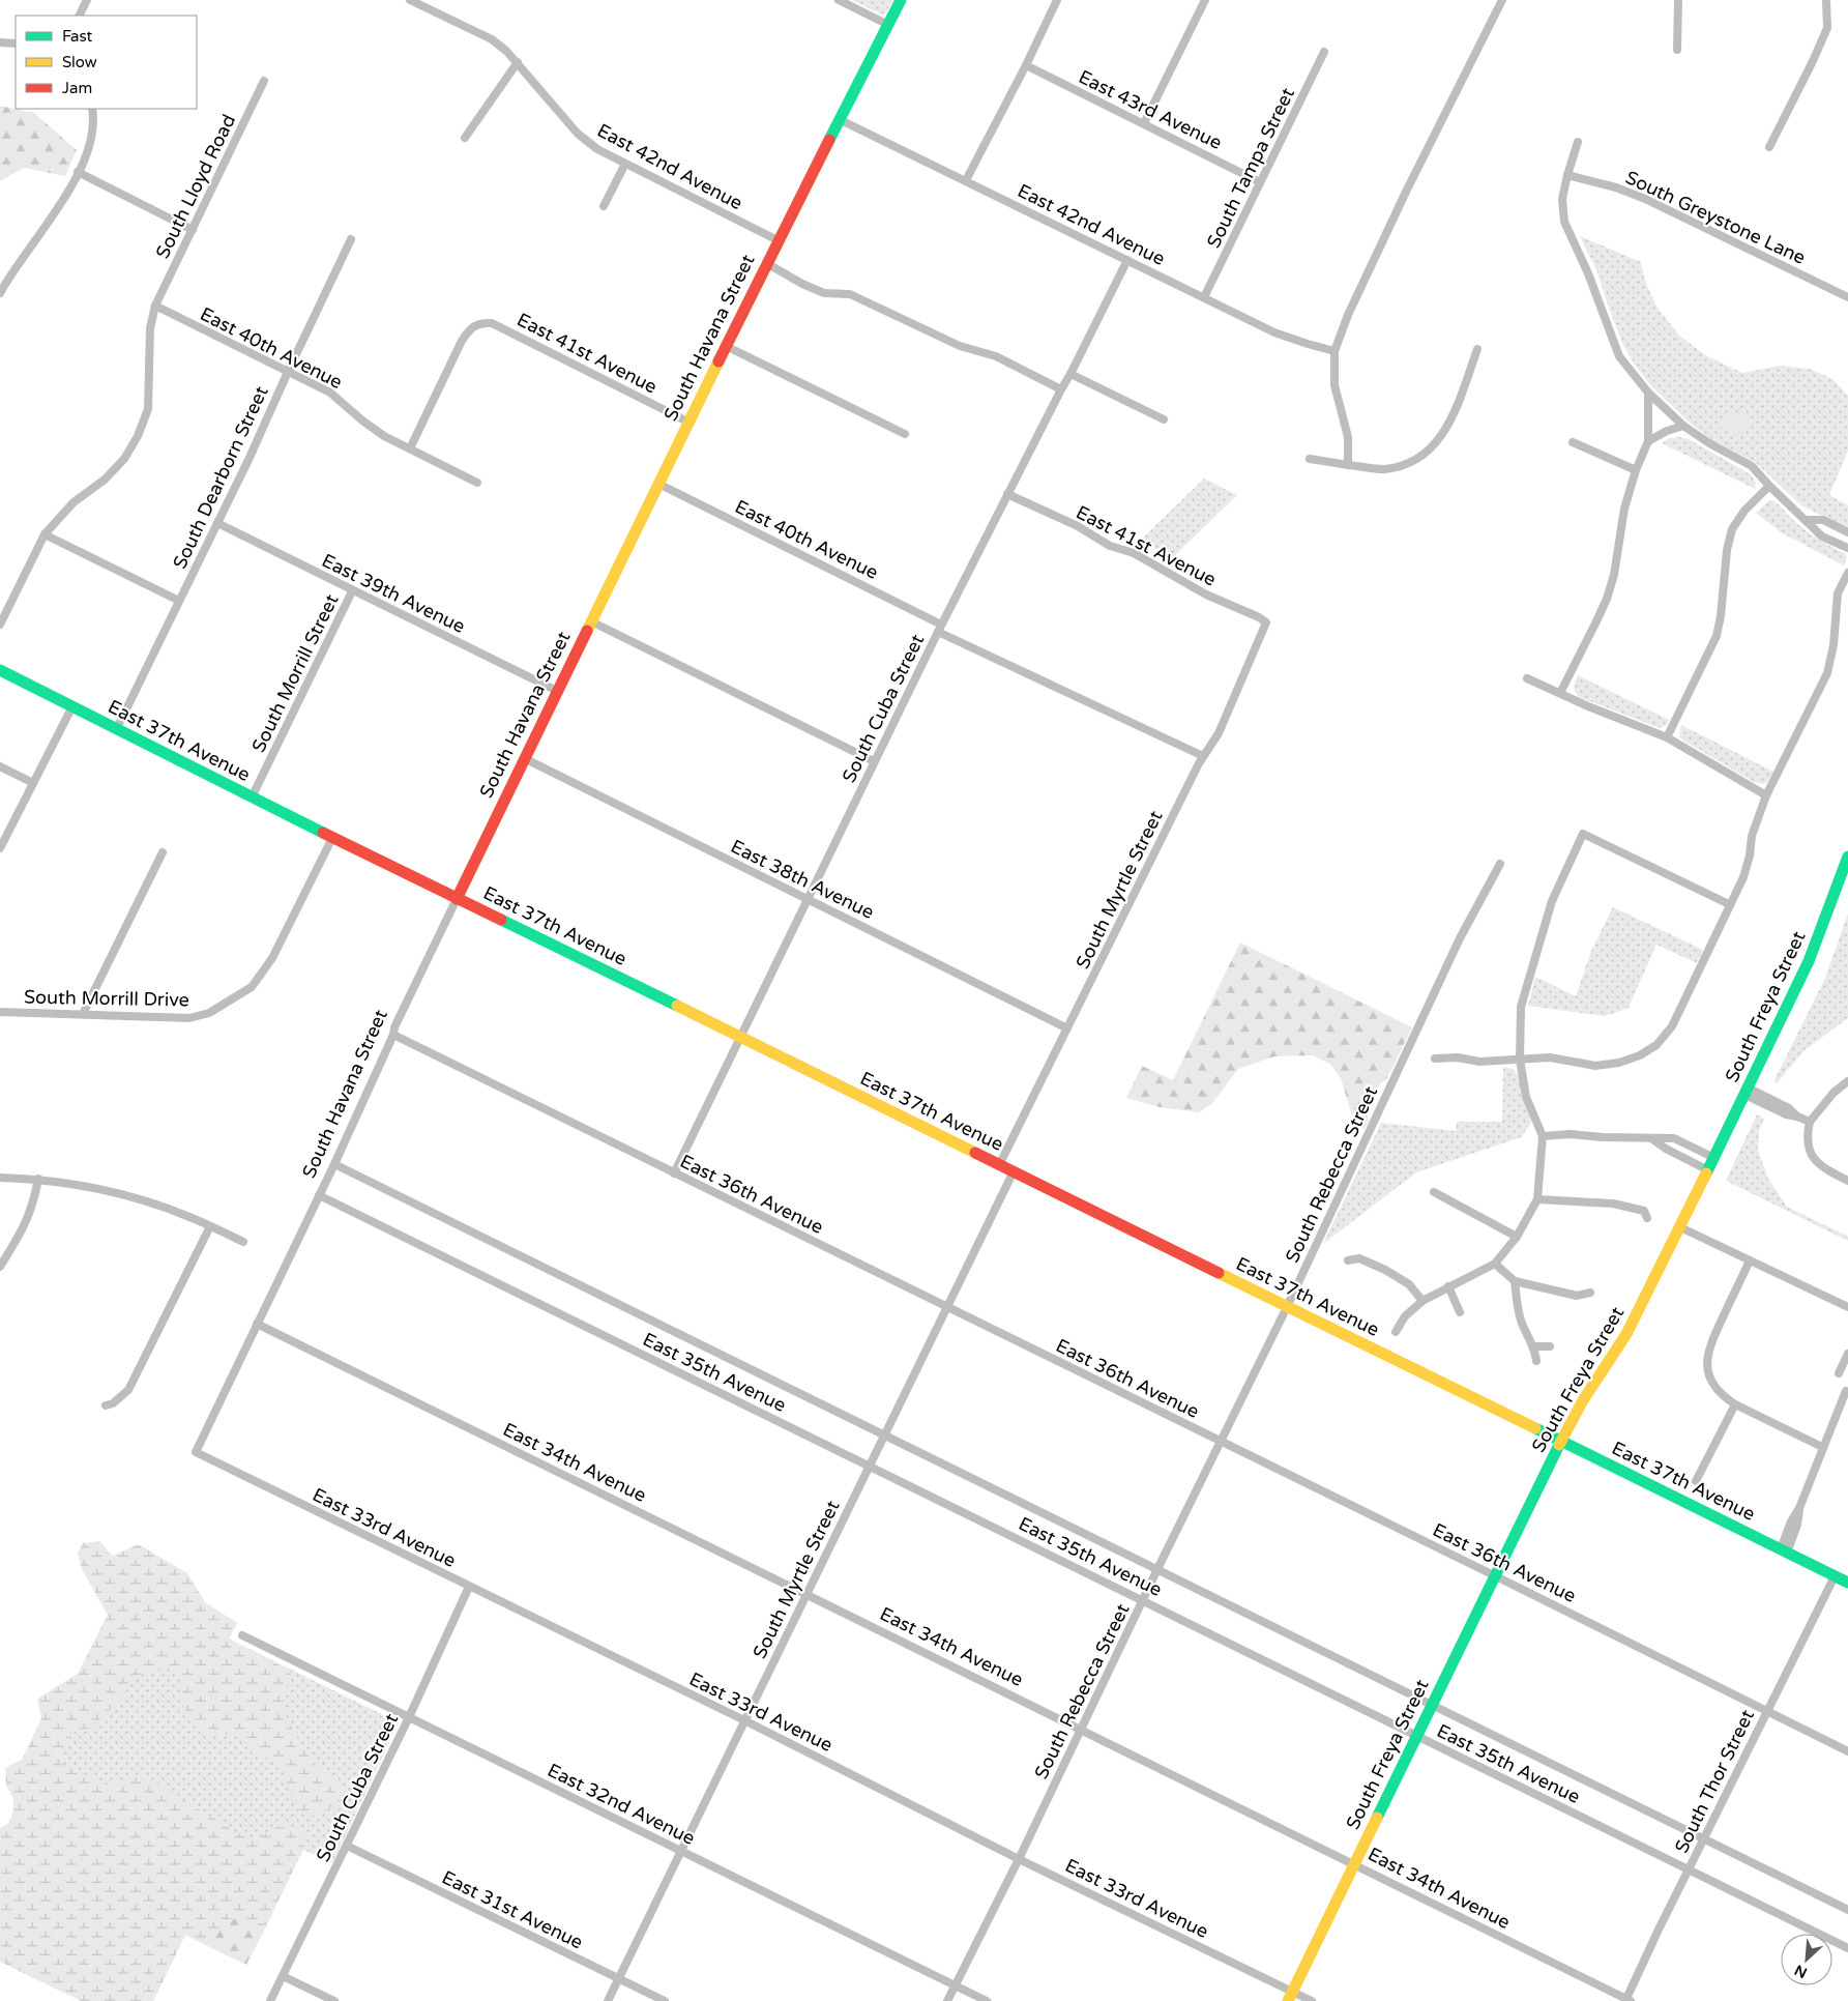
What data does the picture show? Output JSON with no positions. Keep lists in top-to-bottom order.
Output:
{
  "streets": {
    "street": [
      "East 43rd Avenue",
      "East 42nd Avenue",
      "South Tampa Street",
      "South Lloyd Road",
      "South Greystone Lane",
      "South Havana Street",
      "East 40th Avenue",
      "East 41st Avenue",
      "South Dearborn Street",
      "East 39th Avenue",
      "South Morrill Street",
      "South Cuba Street",
      "East 37th Avenue",
      "East 38th Avenue",
      "South Myrtle Street",
      "South Morrill Drive",
      "South Freya Street",
      "South Rebecca Street",
      "East 36th Avenue",
      "East 35th Avenue",
      "East 34th Avenue",
      "East 33rd Avenue",
      "South Thor Street",
      "East 32nd Avenue",
      "East 31st Avenue"
    ]
  },
  "crossings": [
    ["East 43rd Avenue", "South Tampa Street"],
    ["East 42nd Avenue", "South Tampa Street"],
    ["East 42nd Avenue", "South Havana Street"],
    ["East 42nd Avenue", "South Cuba Street"],
    ["South Lloyd Road", "East 40th Avenue"],
    ["South Havana Street", "East 40th Avenue"],
    ["South Havana Street", "East 41st Avenue"],
    ["South Havana Street", "East 39th Avenue"],
    ["South Havana Street", "East 37th Avenue"],
    ["South Havana Street", "East 38th Avenue"],
    ["South Havana Street", "East 36th Avenue"],
    ["South Havana Street", "East 35th Avenue"],
    ["South Havana Street", "East 34th Avenue"],
    ["South Havana Street", "East 33rd Avenue"],
    ["East 40th Avenue", "East 41st Avenue"],
    ["East 40th Avenue", "South Dearborn Street"],
    ["East 40th Avenue", "South Cuba Street"],
    ["East 40th Avenue", "South Myrtle Street"],
    ["East 41st Avenue", "South Cuba Street"],
    ["East 41st Avenue", "South Myrtle Street"],
    ["South Dearborn Street", "East 39th Avenue"],
    ["South Dearborn Street", "East 37th Avenue"],
    ["East 39th Avenue", "South Morrill Street"],
    ["South Morrill Street", "East 37th Avenue"],
    ["South Cuba Street", "East 37th Avenue"],
    ["South Cuba Street", "East 38th Avenue"],
    ["South Cuba Street", "East 36th Avenue"],
    ["South Cuba Street", "East 33rd Avenue"],
    ["South Cuba Street", "East 32nd Avenue"],
    ["South Cuba Street", "East 31st Avenue"],
    ["East 37th Avenue", "South Myrtle Street"],
    ["East 37th Avenue", "South Morrill Drive"],
    ["East 37th Avenue", "South Freya Street"],
    ["East 37th Avenue", "South Rebecca Street"],
    ["East 37th Avenue", "South Thor Street"],
    ["East 38th Avenue", "South Myrtle Street"],
    ["South Myrtle Street", "East 36th Avenue"],
    ["South Myrtle Street", "East 35th Avenue"],
    ["South Myrtle Street", "East 34th Avenue"],
    ["South Myrtle Street", "East 33rd Avenue"],
    ["South Myrtle Street", "East 32nd Avenue"],
    ["South Myrtle Street", "East 31st Avenue"],
    ["South Freya Street", "East 36th Avenue"],
    ["South Freya Street", "East 35th Avenue"],
    ["South Freya Street", "East 34th Avenue"],
    ["South Freya Street", "East 33rd Avenue"],
    ["South Rebecca Street", "East 36th Avenue"],
    ["South Rebecca Street", "East 35th Avenue"],
    ["South Rebecca Street", "East 34th Avenue"],
    ["South Rebecca Street", "East 33rd Avenue"],
    ["South Rebecca Street", "East 32nd Avenue"],
    ["East 36th Avenue", "South Thor Street"],
    ["East 35th Avenue", "South Thor Street"],
    ["East 34th Avenue", "South Thor Street"]
  ],
  "legend": ["Fast", "Slow", "Jam"],
  "north": "bottom left"
}
